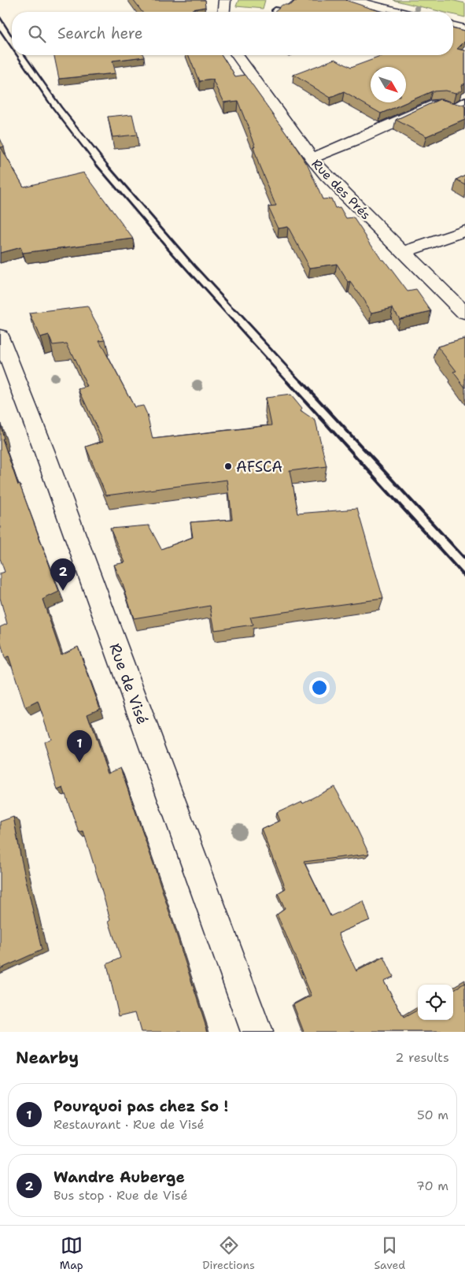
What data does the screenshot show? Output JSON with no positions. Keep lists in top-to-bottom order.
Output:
{
  "streets": {
    "street": ["Rue des Prés", "Rue de Visé"]
  },
  "places": ["AFSCA"],
  "north": "bottom right",
  "page": {
    "search": "Search here",
    "pins": ["2", "1"],
    "heading": ["Nearby", "2 results"],
    "list": [
      {
        "mark": "1",
        "name": "Pourquoi pas chez So !",
        "note": "Restaurant · Rue de Visé",
        "value": "50 m"
      },
      {
        "mark": "2",
        "name": "Wandre Auberge",
        "note": "Bus stop · Rue de Visé",
        "value": "70 m"
      }
    ],
    "nav": ["Map", "Directions", "Saved"]
  }
}
